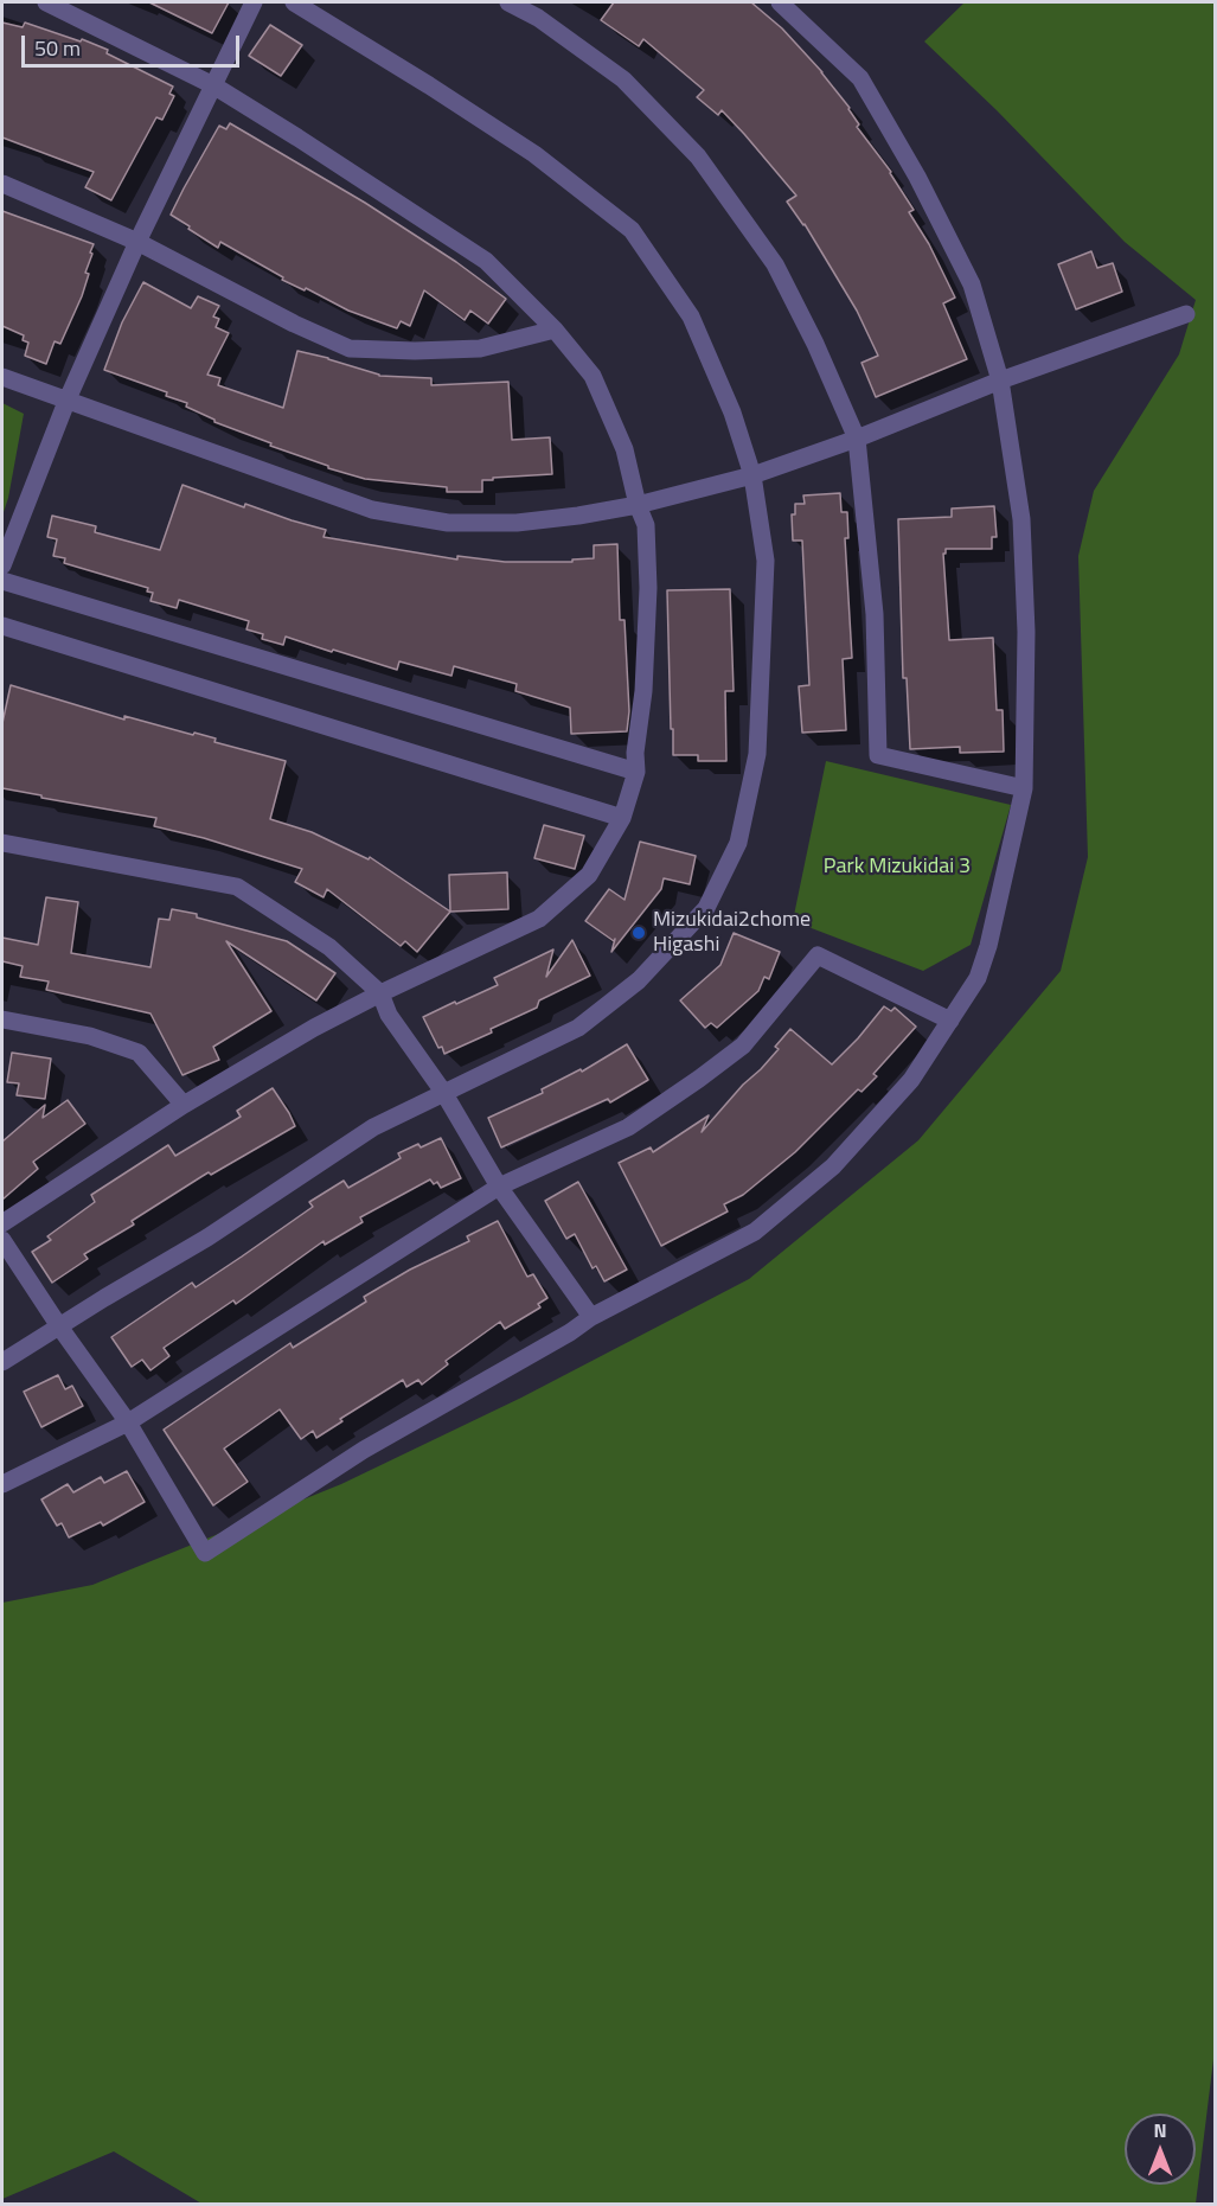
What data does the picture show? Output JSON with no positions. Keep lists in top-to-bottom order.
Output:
{
  "parks": ["Park Mizukidai 3"],
  "places": ["Mizukidai2chome Higashi"],
  "scale_bar": "50 m",
  "north": "top"
}
